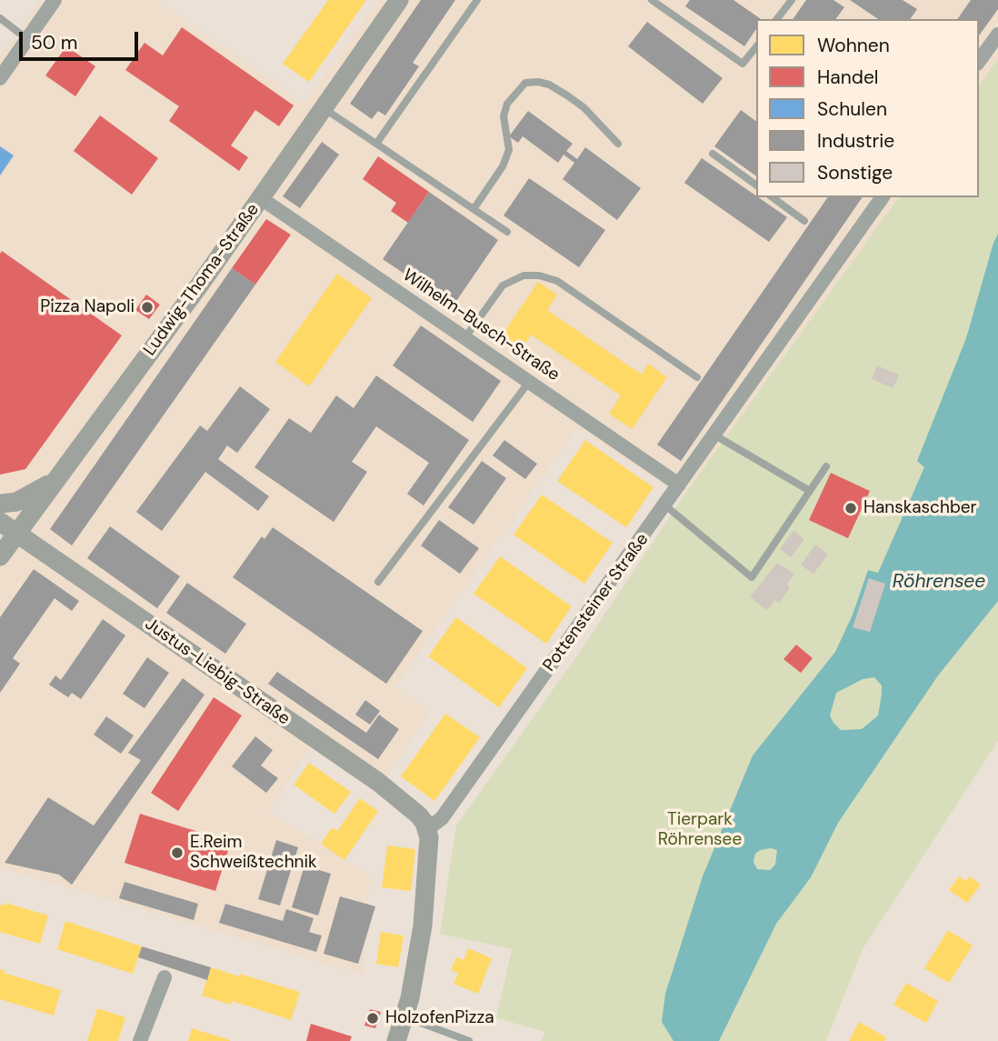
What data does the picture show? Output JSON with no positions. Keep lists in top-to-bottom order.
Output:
{
  "streets": {
    "street": [
      "Ludwig-Thoma-Straße",
      "Wilhelm-Busch-Straße",
      "Pottensteiner Straße",
      "Justus-Liebig-Straße"
    ]
  },
  "crossings": [
    ["Ludwig-Thoma-Straße", "Wilhelm-Busch-Straße"],
    ["Ludwig-Thoma-Straße", "Justus-Liebig-Straße"],
    ["Wilhelm-Busch-Straße", "Pottensteiner Straße"],
    ["Pottensteiner Straße", "Justus-Liebig-Straße"]
  ],
  "water": ["Röhrensee"],
  "parks": ["Tierpark Röhrensee"],
  "places": [
    "Pizza Napoli",
    "Hanskaschber",
    "E.Reim Schweißtechnik",
    "HolzofenPizza"
  ],
  "legend": [
    "Wohnen",
    "Handel",
    "Schulen",
    "Industrie",
    "Sonstige"
  ],
  "scale_bar": "50 m"
}
